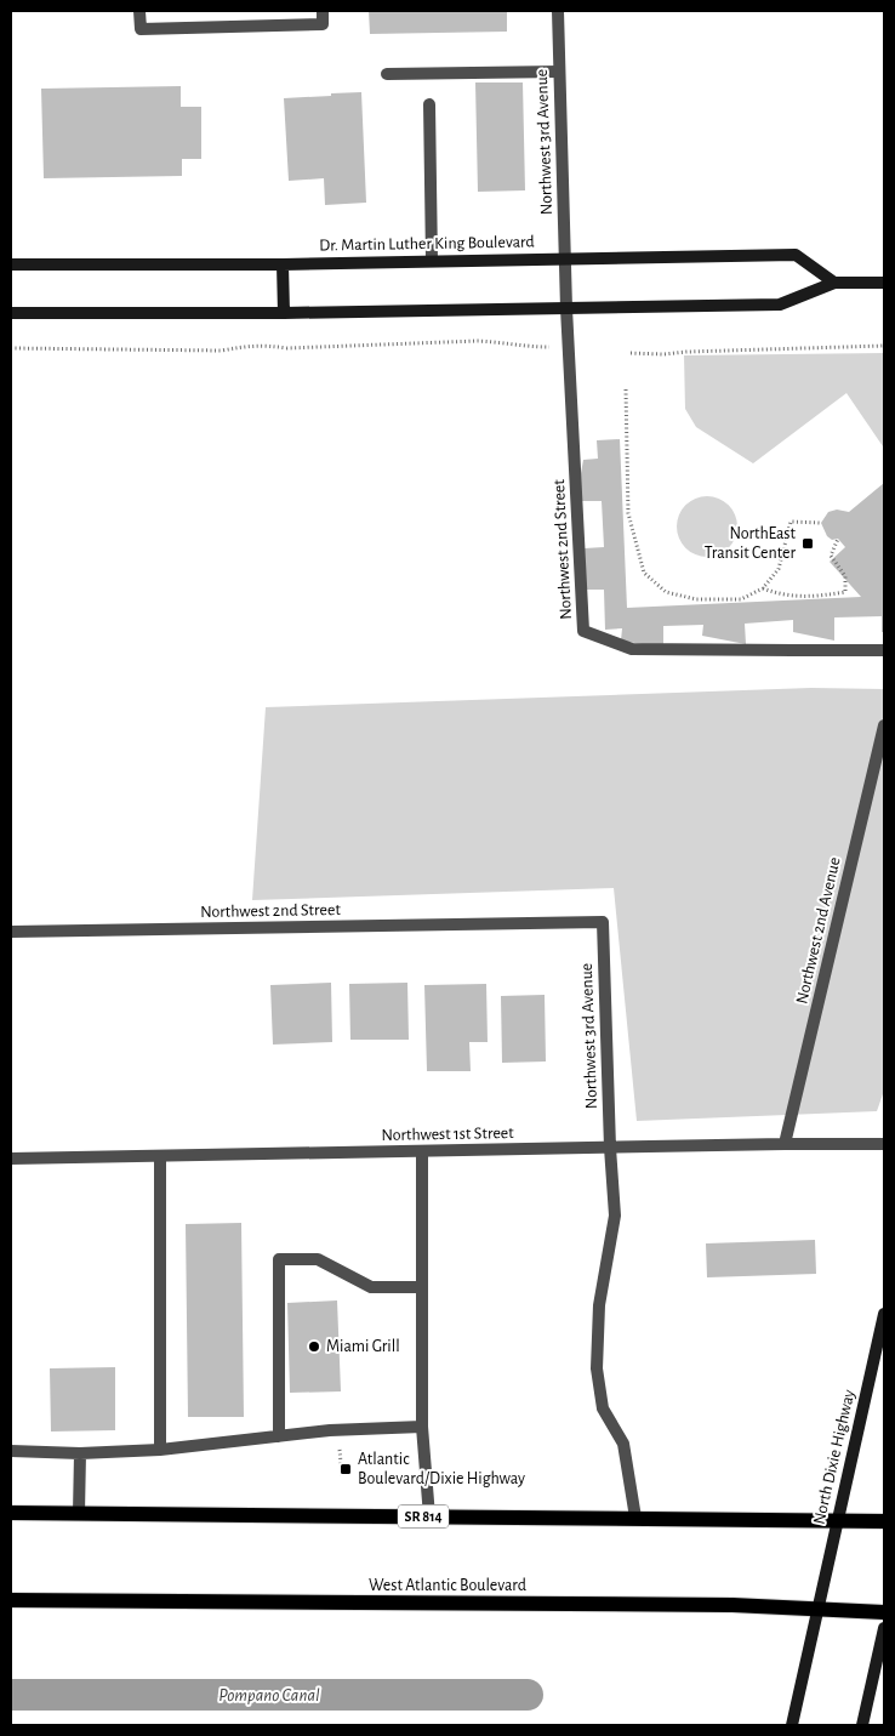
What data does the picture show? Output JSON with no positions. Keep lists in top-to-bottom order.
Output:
{
  "streets": {
    "main road": [
      "Dr. Martin Luther King Boulevard",
      "North Dixie Highway",
      "SR 814",
      "West Atlantic Boulevard"
    ],
    "street": [
      "Northwest 3rd Avenue",
      "Northwest 2nd Street",
      "Northwest 2nd Avenue",
      "Northwest 1st Street"
    ]
  },
  "crossings": [
    ["Northwest 3rd Avenue", "Dr. Martin Luther King Boulevard"],
    ["Northwest 3rd Avenue", "Northwest 2nd Street"],
    ["Northwest 3rd Avenue", "Northwest 1st Street"],
    ["Northwest 3rd Avenue", "SR 814"],
    ["Northwest 2nd Avenue", "Northwest 1st Street"],
    ["North Dixie Highway", "SR 814"],
    ["North Dixie Highway", "West Atlantic Boulevard"]
  ],
  "water": ["Pompano Canal"],
  "places": {
    "transit": ["NorthEast Transit Center", "Atlantic Boulevard/Dixie Highway"],
    "other": ["Miami Grill"]
  }
}
